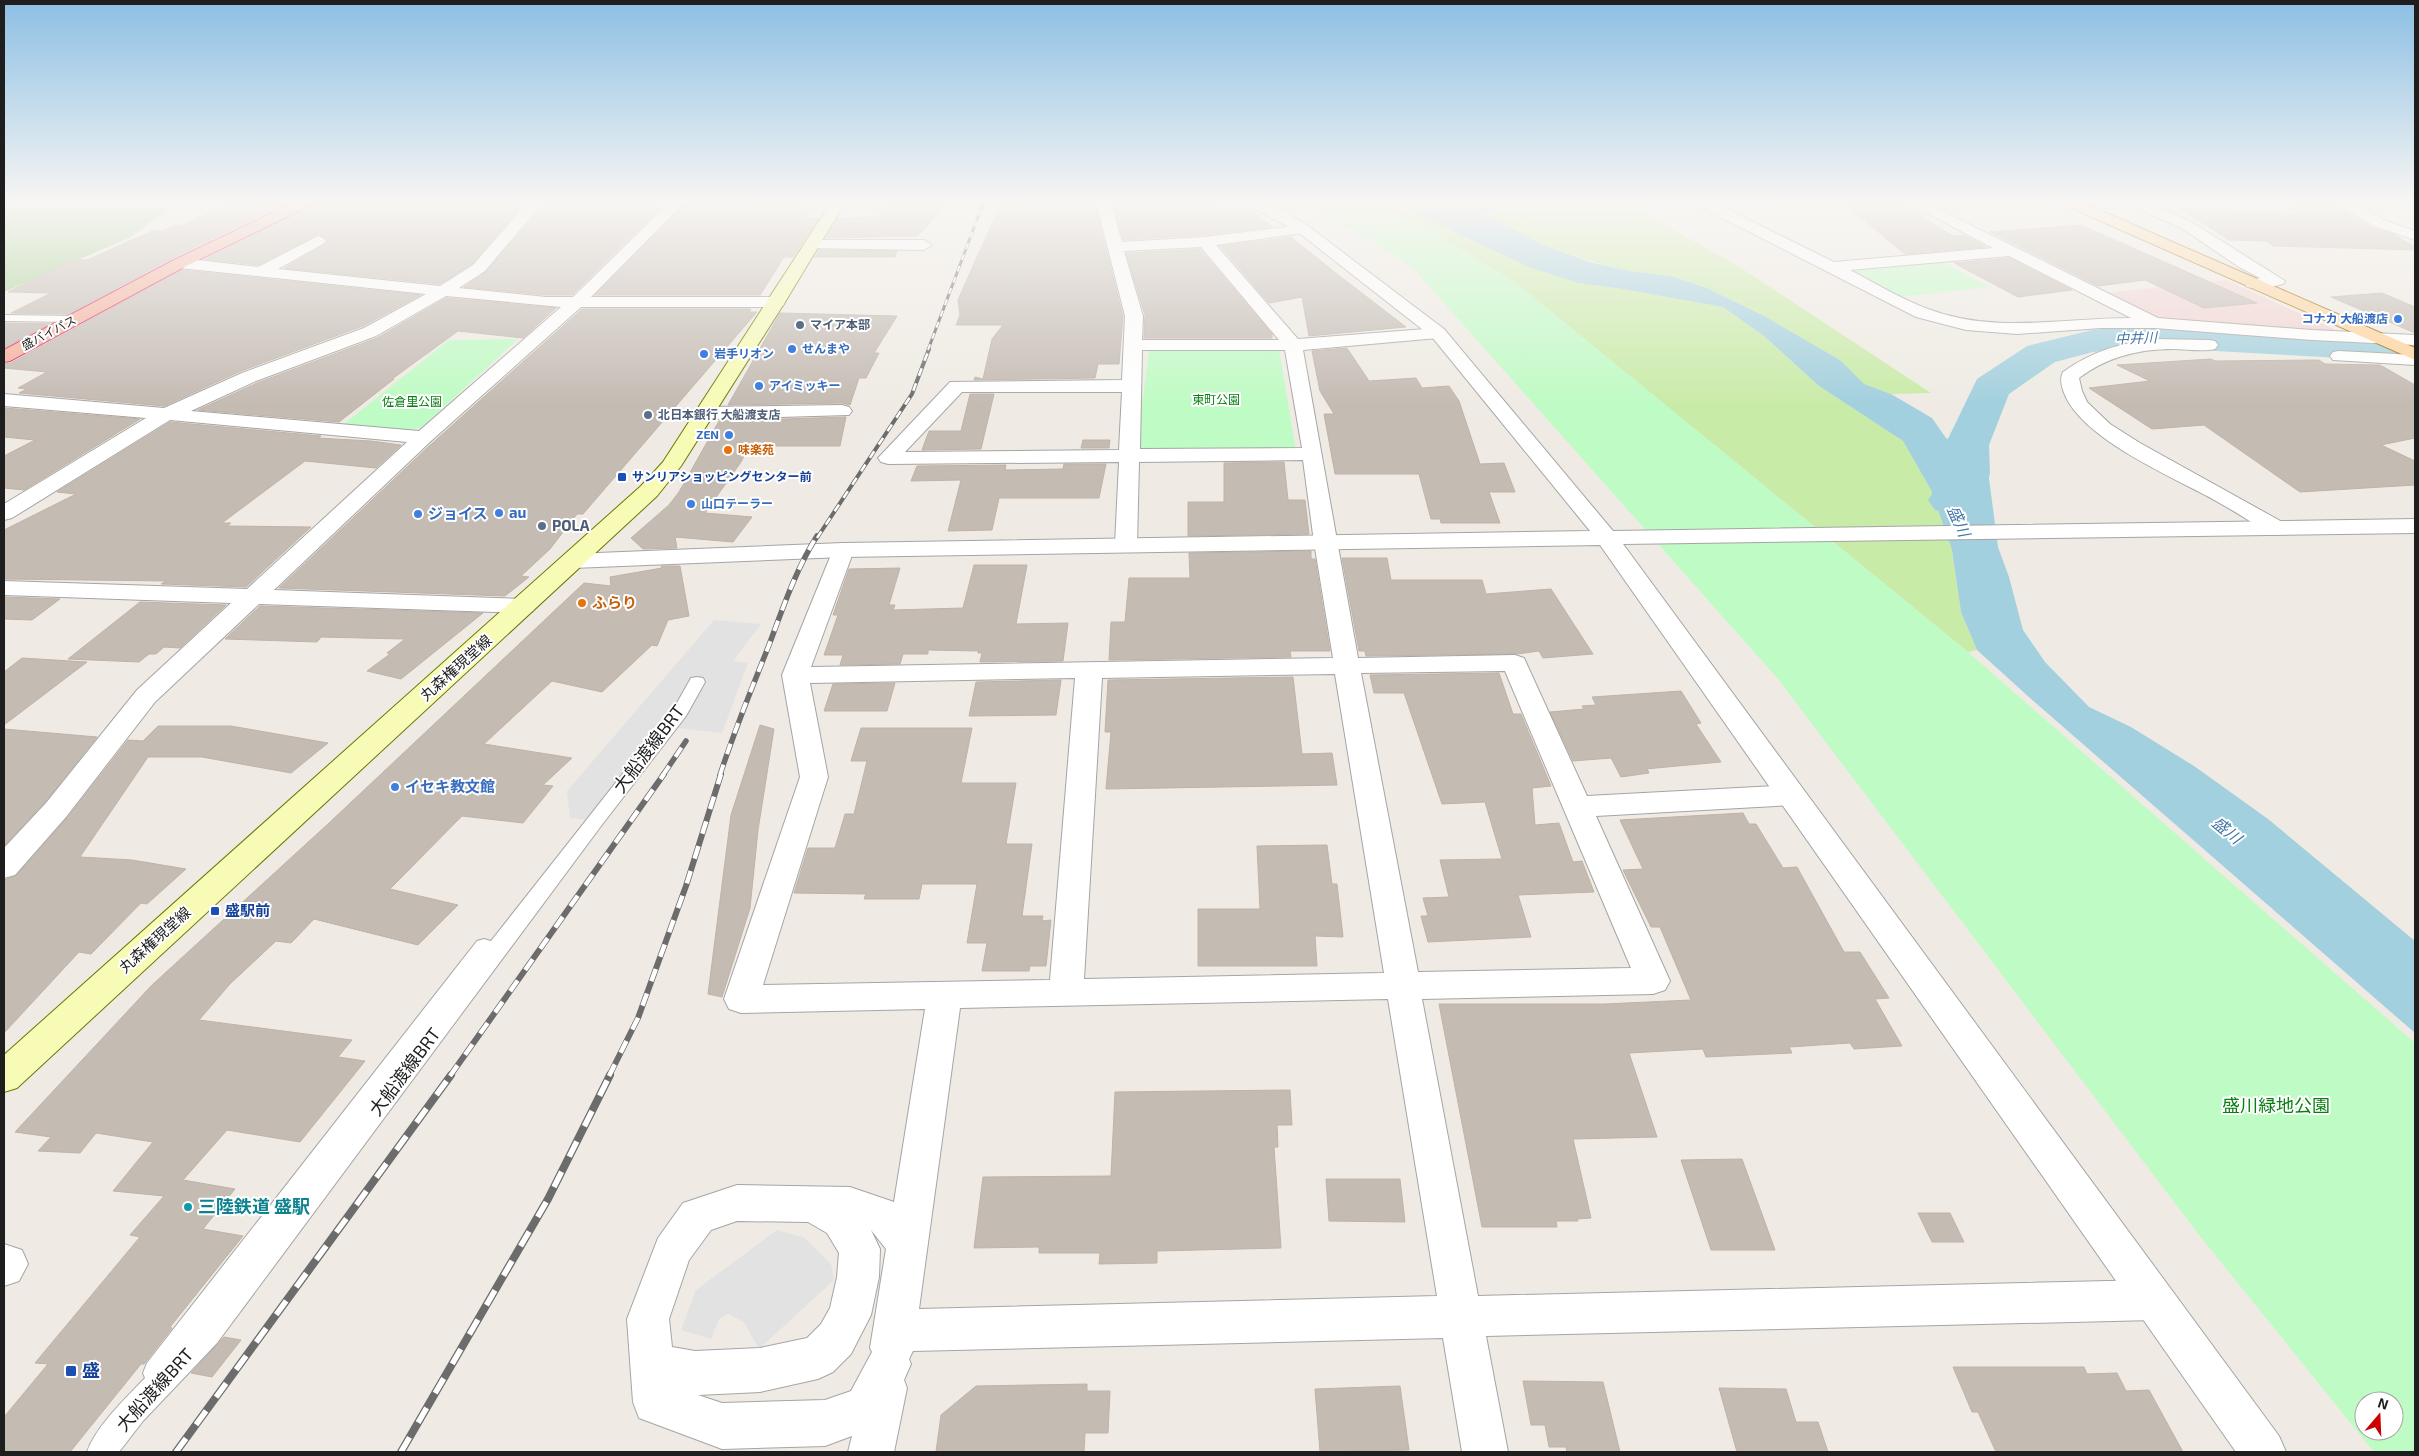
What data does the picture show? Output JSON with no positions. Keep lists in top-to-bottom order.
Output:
{
  "streets": {
    "highway": ["盛バイパス"],
    "main road": ["丸森権現堂線"],
    "lane": ["大船渡線BRT"]
  },
  "water": ["中井川", "盛川"],
  "parks": ["東町公園", "佐倉里公園", "盛川緑地公園"],
  "places": {
    "other": [
      "コナカ 大船渡店",
      "マイア本部",
      "せんまや",
      "岩手リオン",
      "アイミッキー",
      "北日本銀行 大船渡支店",
      "ZEN",
      "味楽苑",
      "山口テーラー",
      "au",
      "ジョイス",
      "POLA",
      "ふらり",
      "イセキ教文館",
      "三陸鉄道 盛駅"
    ],
    "transit": ["サンリアショッピングセンター前", "盛駅前", "盛"]
  },
  "north": "top"
}
